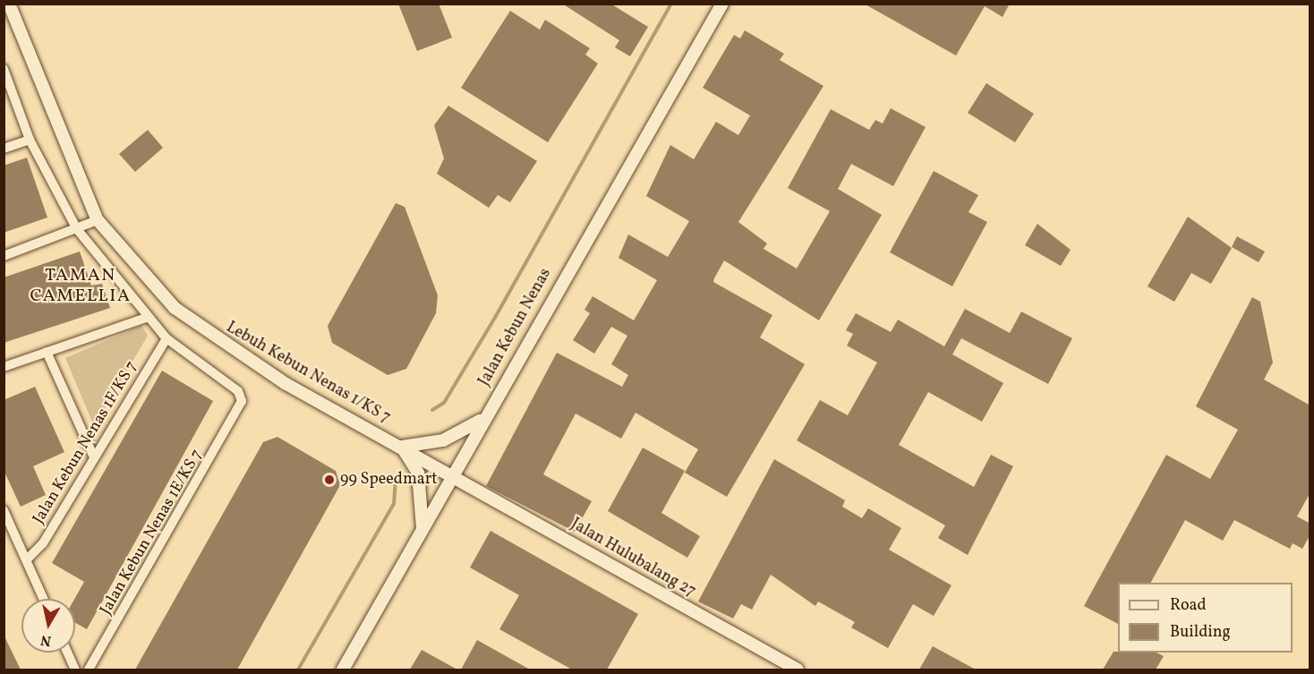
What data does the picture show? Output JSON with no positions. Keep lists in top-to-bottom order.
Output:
{
  "streets": {
    "street": [
      "Jalan Kebun Nenas",
      "Lebuh Kebun Nenas 1/KS 7",
      "Jalan Kebun Nenas 1F/KS 7",
      "Jalan Kebun Nenas 1E/KS 7",
      "Jalan Hulubalang 27"
    ]
  },
  "crossings": [
    ["Jalan Kebun Nenas", "Lebuh Kebun Nenas 1/KS 7"],
    ["Jalan Kebun Nenas", "Jalan Hulubalang 27"],
    ["Lebuh Kebun Nenas 1/KS 7", "Jalan Hulubalang 27"],
    ["Jalan Kebun Nenas 1F/KS 7", "Jalan Kebun Nenas 1E/KS 7"]
  ],
  "districts": ["TAMAN CAMELLIA"],
  "places": ["99 Speedmart"],
  "legend": ["Road", "Building"],
  "north": "bottom"
}
